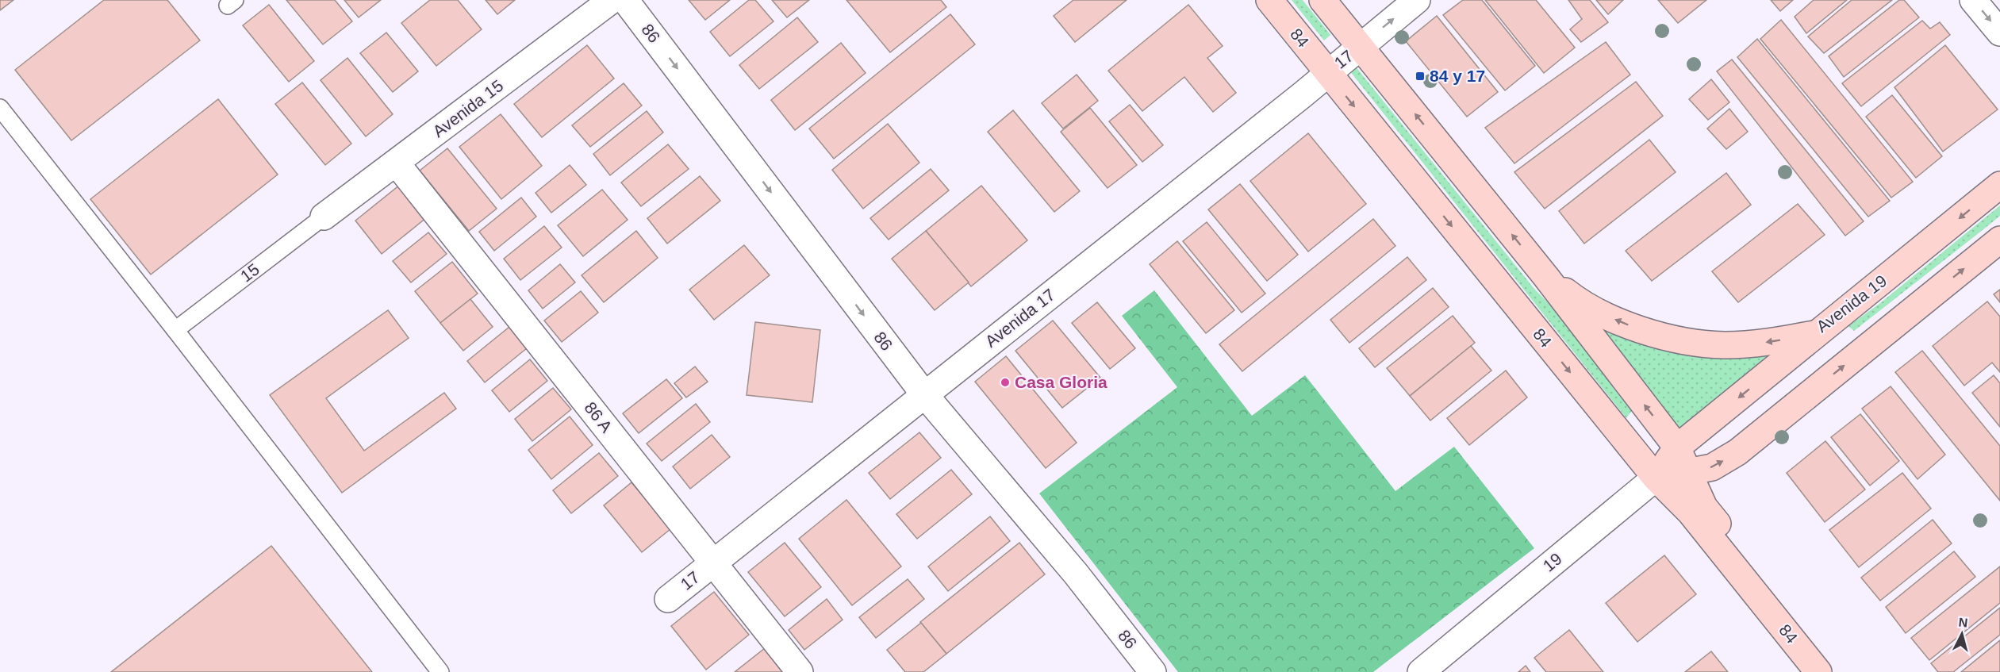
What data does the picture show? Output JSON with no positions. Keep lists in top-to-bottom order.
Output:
{
  "streets": {
    "main road": ["84", "Avenida 19"],
    "street": [
      "86",
      "17",
      "Avenida 15",
      "Avenida 17",
      "86 A",
      "19"
    ],
    "lane": ["15"]
  },
  "crossings": [
    ["86", "Avenida 17"],
    ["84", "17"],
    ["84", "Avenida 19"],
    ["84", "Avenida 17"],
    ["84", "19"],
    ["17", "Avenida 17"],
    ["17", "86 A"],
    ["Avenida 15", "15"],
    ["Avenida 15", "86 A"],
    ["Avenida 17", "86 A"]
  ],
  "one_way": ["86", "Avenida 19"],
  "places": {
    "transit": ["84 y 17"],
    "other": ["Casa Gloria"]
  },
  "north": "top"
}
